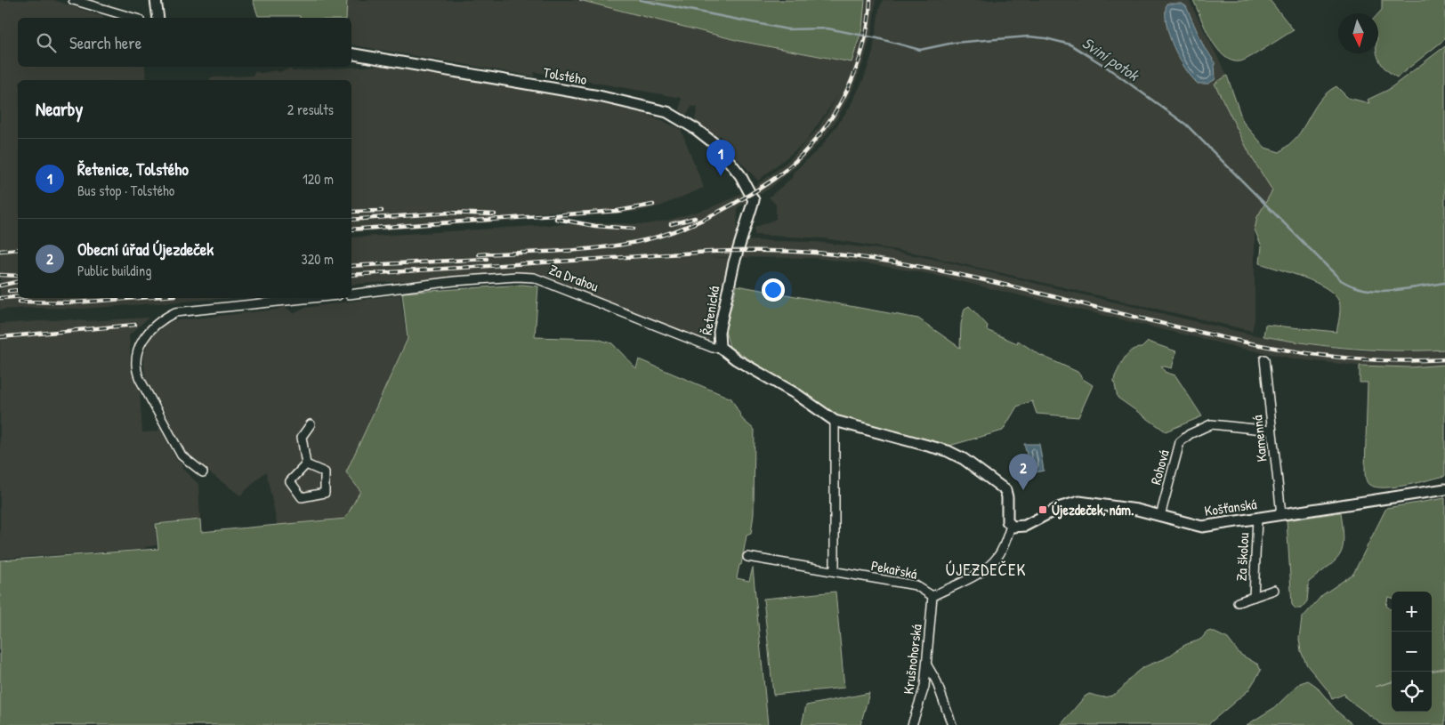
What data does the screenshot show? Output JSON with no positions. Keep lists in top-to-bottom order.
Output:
{
  "streets": {
    "street": [
      "Tolstého",
      "Za Drahou",
      "Řetenická",
      "Kamenná",
      "Rohová",
      "Košťanská",
      "Za školou",
      "Pekařská",
      "Krušnohorská"
    ]
  },
  "crossings": [
    ["Tolstého", "Řetenická"],
    ["Za Drahou", "Řetenická"],
    ["Řetenická", "Košťanská"],
    ["Kamenná", "Rohová"],
    ["Kamenná", "Košťanská"],
    ["Rohová", "Košťanská"],
    ["Košťanská", "Za školou"],
    ["Pekařská", "Krušnohorská"]
  ],
  "districts": ["ÚJEZDEČEK"],
  "water": ["Sviní potok"],
  "places": {
    "transit": ["Újezdeček, nám."]
  },
  "north": "bottom",
  "page": {
    "search": "Search here",
    "heading": ["Nearby", "2 results"],
    "list": [
      {
        "mark": "1",
        "name": "Řetenice, Tolstého",
        "note": "Bus stop · Tolstého",
        "value": "120 m"
      },
      {
        "mark": "2",
        "name": "Obecní úřad Újezdeček",
        "note": "Public building",
        "value": "320 m"
      }
    ],
    "pins": ["1", "2"],
    "map_buttons": ["+", "−"]
  }
}
